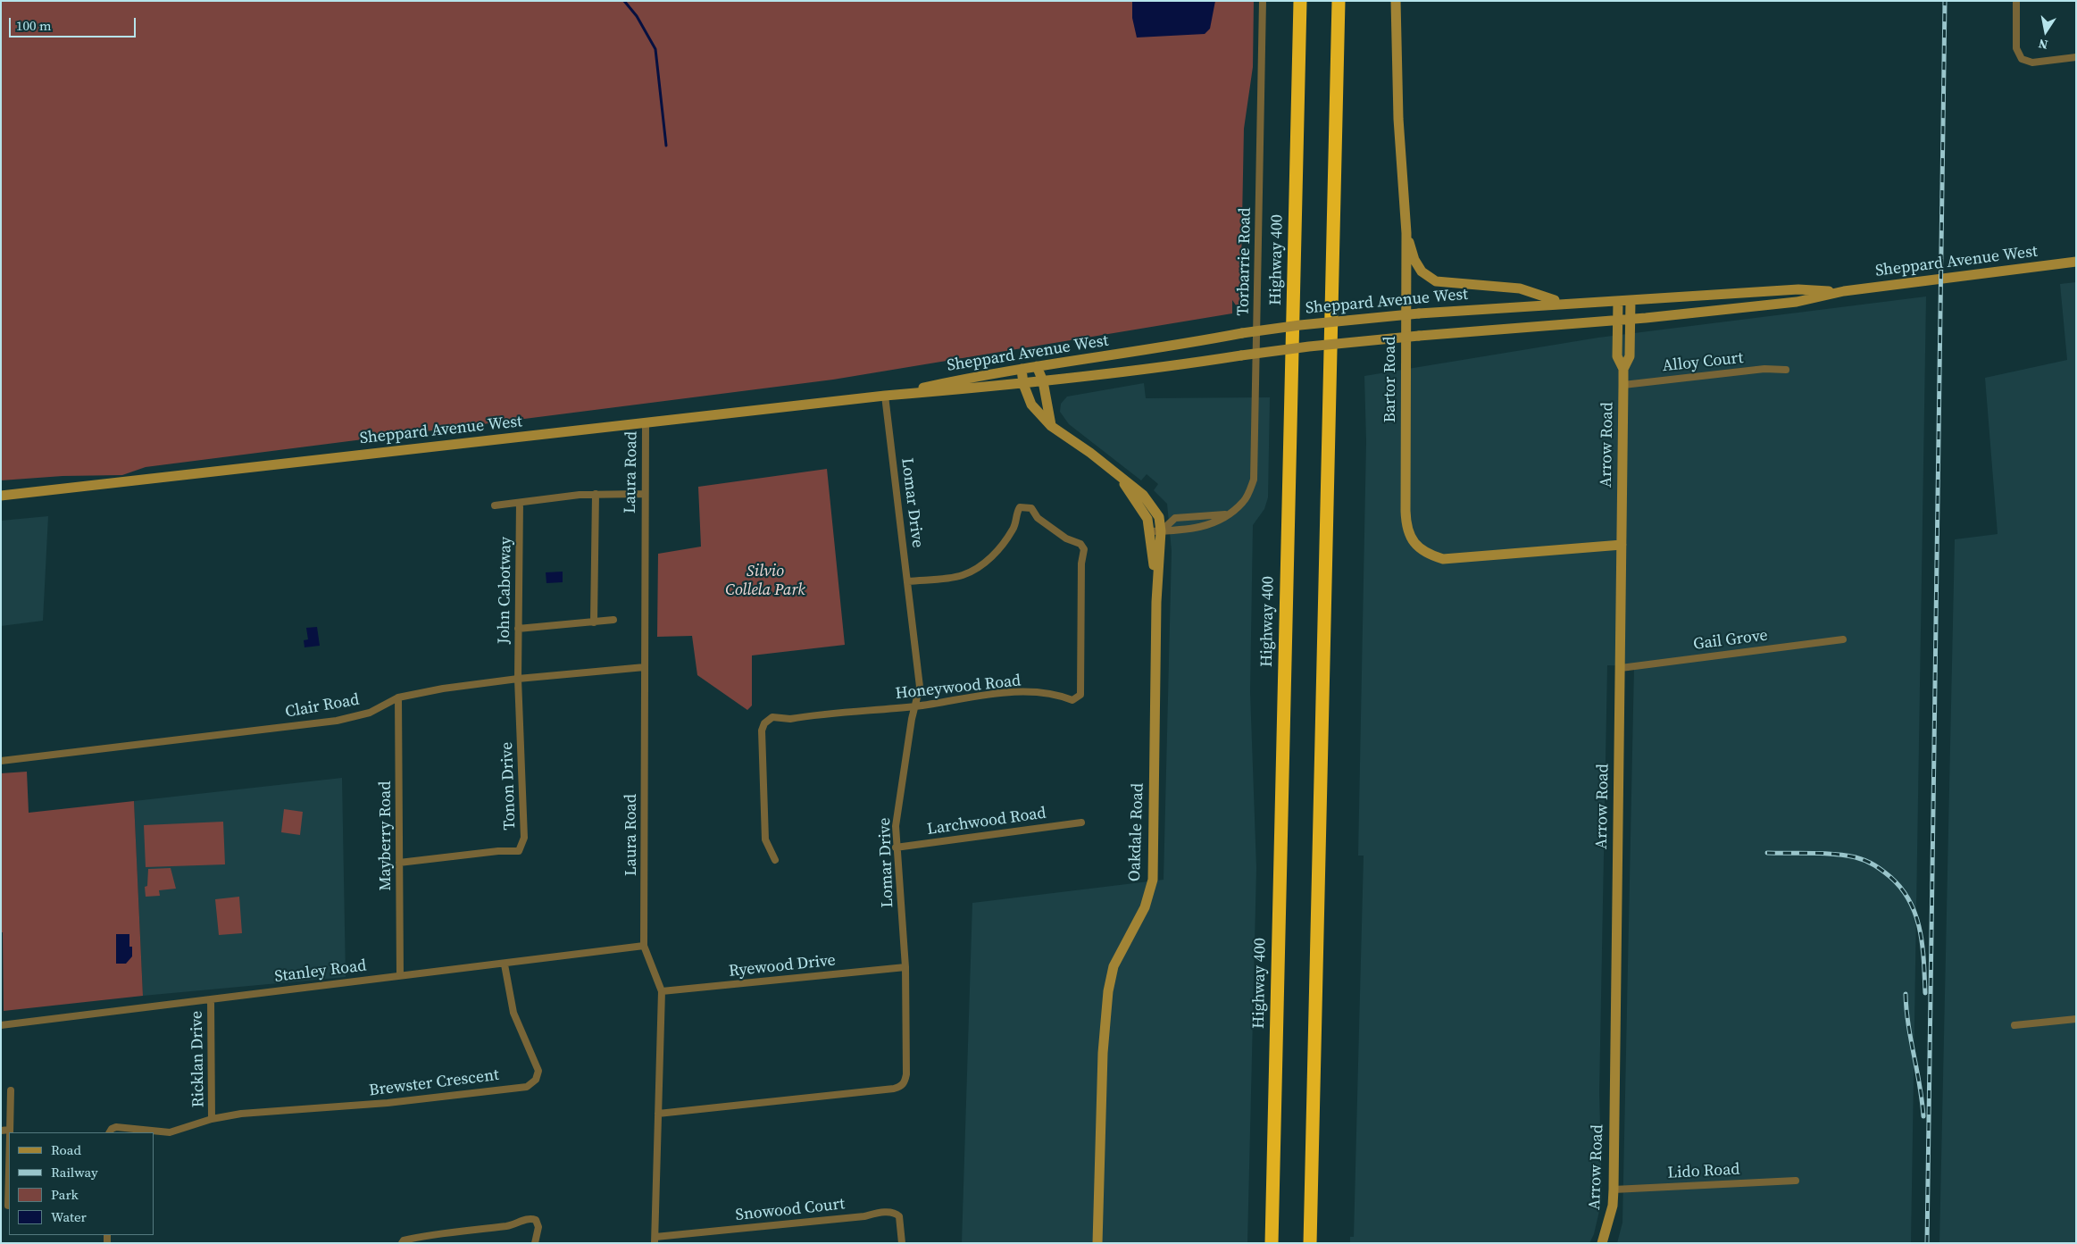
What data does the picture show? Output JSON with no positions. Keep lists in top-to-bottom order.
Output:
{
  "streets": {
    "highway": ["Highway 400"],
    "main road": [
      "Sheppard Avenue West",
      "Bartor Road",
      "Arrow Road",
      "Oakdale Road"
    ],
    "street": [
      "Torbarrie Road",
      "Alloy Court",
      "Laura Road",
      "Lomar Drive",
      "John Cabotway",
      "Gail Grove",
      "Honeywood Road",
      "Clair Road",
      "Tonon Drive",
      "Larchwood Road",
      "Mayberry Road",
      "Ryewood Drive",
      "Stanley Road",
      "Ricklan Drive",
      "Brewster Crescent",
      "Lido Road",
      "Snowood Court"
    ]
  },
  "crossings": [
    ["Torbarrie Road", "Oakdale Road"],
    ["Sheppard Avenue West", "Arrow Road"],
    ["Sheppard Avenue West", "Laura Road"],
    ["Sheppard Avenue West", "Lomar Drive"],
    ["Sheppard Avenue West", "Oakdale Road"],
    ["Alloy Court", "Arrow Road"],
    ["Bartor Road", "Arrow Road"],
    ["Arrow Road", "Gail Grove"],
    ["Arrow Road", "Lido Road"],
    ["Laura Road", "Lomar Drive"],
    ["Laura Road", "Clair Road"],
    ["Laura Road", "Ryewood Drive"],
    ["Laura Road", "Stanley Road"],
    ["Laura Road", "Snowood Court"],
    ["Lomar Drive", "Honeywood Road"],
    ["Lomar Drive", "Larchwood Road"],
    ["Lomar Drive", "Ryewood Drive"],
    ["John Cabotway", "Clair Road"],
    ["John Cabotway", "Tonon Drive"],
    ["Clair Road", "Tonon Drive"],
    ["Clair Road", "Mayberry Road"],
    ["Tonon Drive", "Mayberry Road"],
    ["Mayberry Road", "Stanley Road"],
    ["Stanley Road", "Ricklan Drive"],
    ["Stanley Road", "Brewster Crescent"],
    ["Ricklan Drive", "Brewster Crescent"]
  ],
  "parks": ["Silvio Collela Park"],
  "legend": [
    "Road",
    "Railway",
    "Park",
    "Water"
  ],
  "scale_bar": "100 m",
  "north": "bottom"
}
